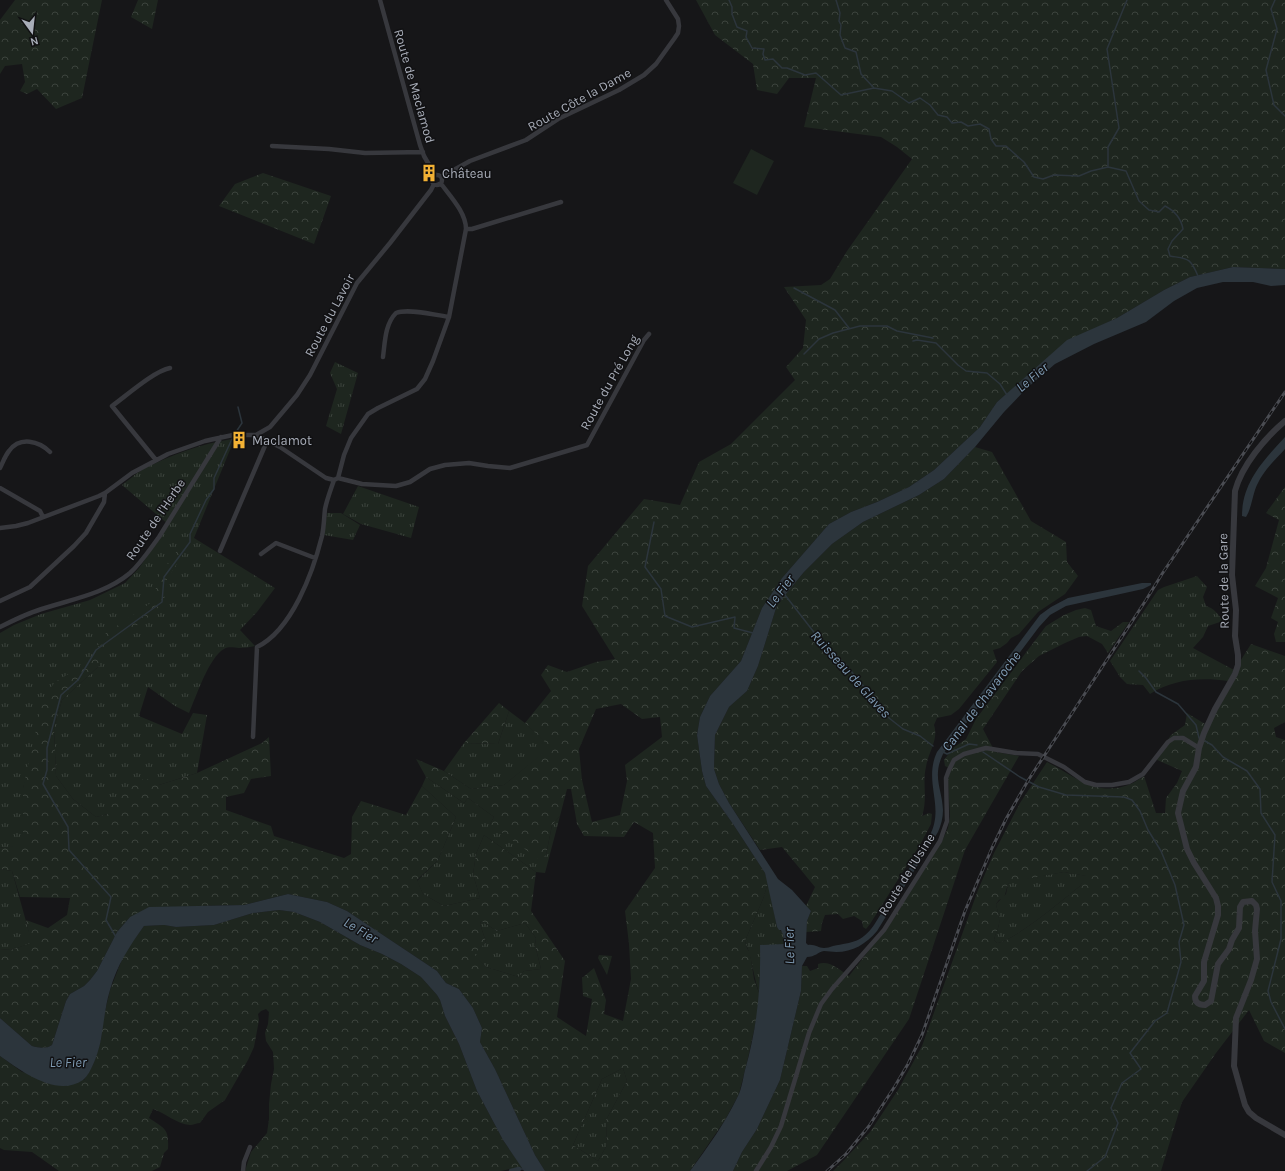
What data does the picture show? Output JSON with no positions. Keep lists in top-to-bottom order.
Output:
{
  "streets": {
    "street": [
      "Route de Maclamod",
      "Route Côte la Dame",
      "Route du Lavoir",
      "Route du Pré Long",
      "Route de l'Herbe",
      "Route de la Gare",
      "Route de l'Usine"
    ]
  },
  "crossings": [
    ["Route de Maclamod", "Route Côte la Dame"],
    ["Route de Maclamod", "Route du Lavoir"],
    ["Route Côte la Dame", "Route du Lavoir"],
    ["Route du Lavoir", "Route du Pré Long"],
    ["Route de la Gare", "Route de l'Usine"]
  ],
  "water": ["Le Fier", "Ruisseau de Glaves", "Canal de Chavaroche"],
  "places": {
    "building": ["Château", "Maclamot"]
  },
  "north": "bottom"
}
